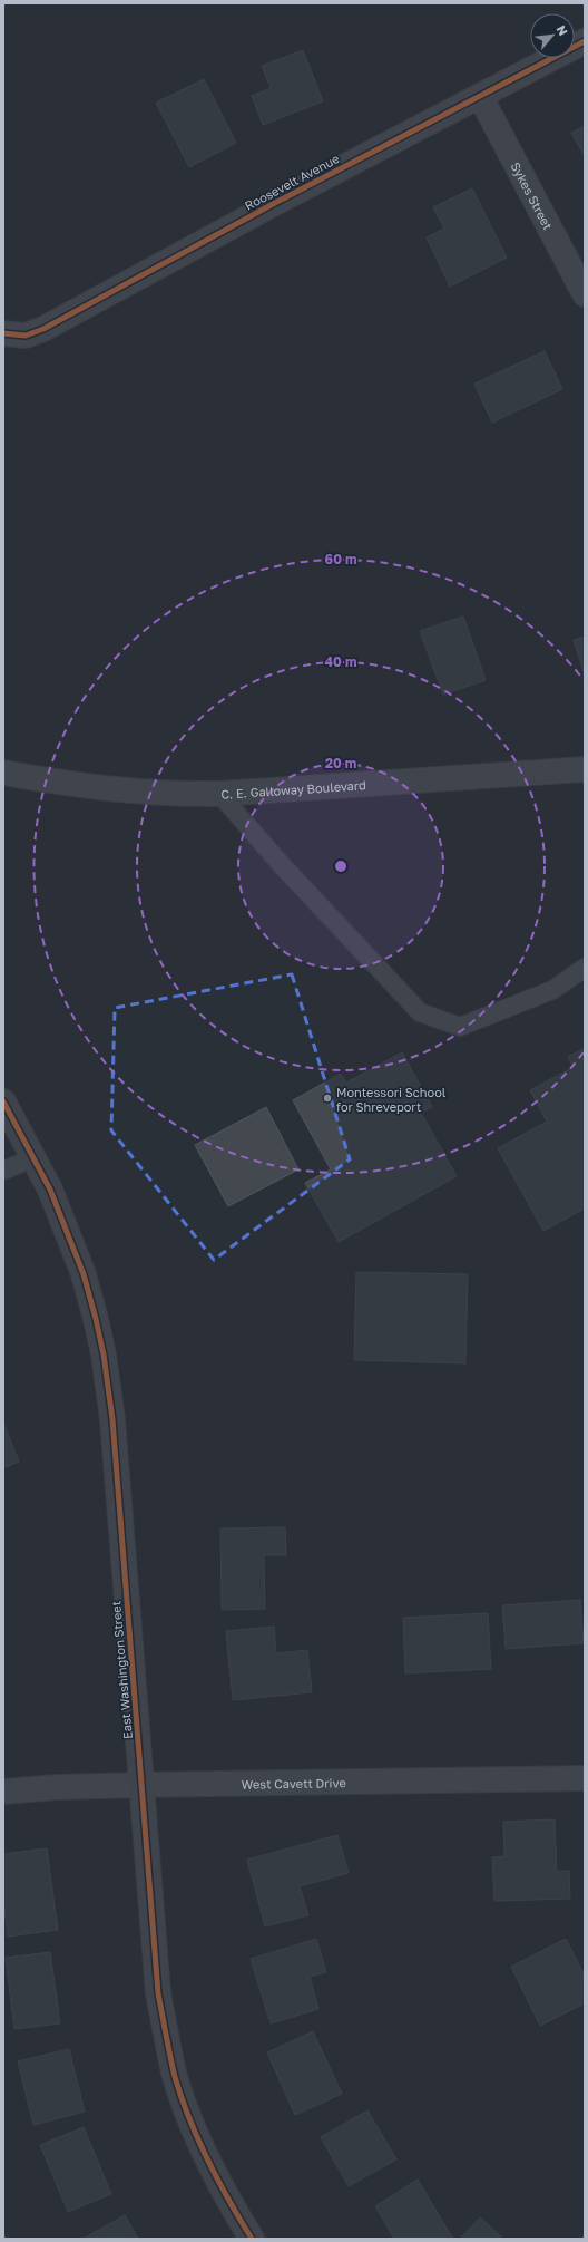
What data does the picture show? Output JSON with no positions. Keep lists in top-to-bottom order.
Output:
{
  "streets": {
    "street": [
      "Roosevelt Avenue",
      "Sykes Street",
      "C. E. Galloway Boulevard",
      "East Washington Street",
      "West Cavett Drive"
    ]
  },
  "crossings": [
    ["Roosevelt Avenue", "Sykes Street"],
    ["East Washington Street", "West Cavett Drive"]
  ],
  "places": ["Montessori School for Shreveport"],
  "north": "top right",
  "rings": ["60 m", "40 m", "20 m"]
}
